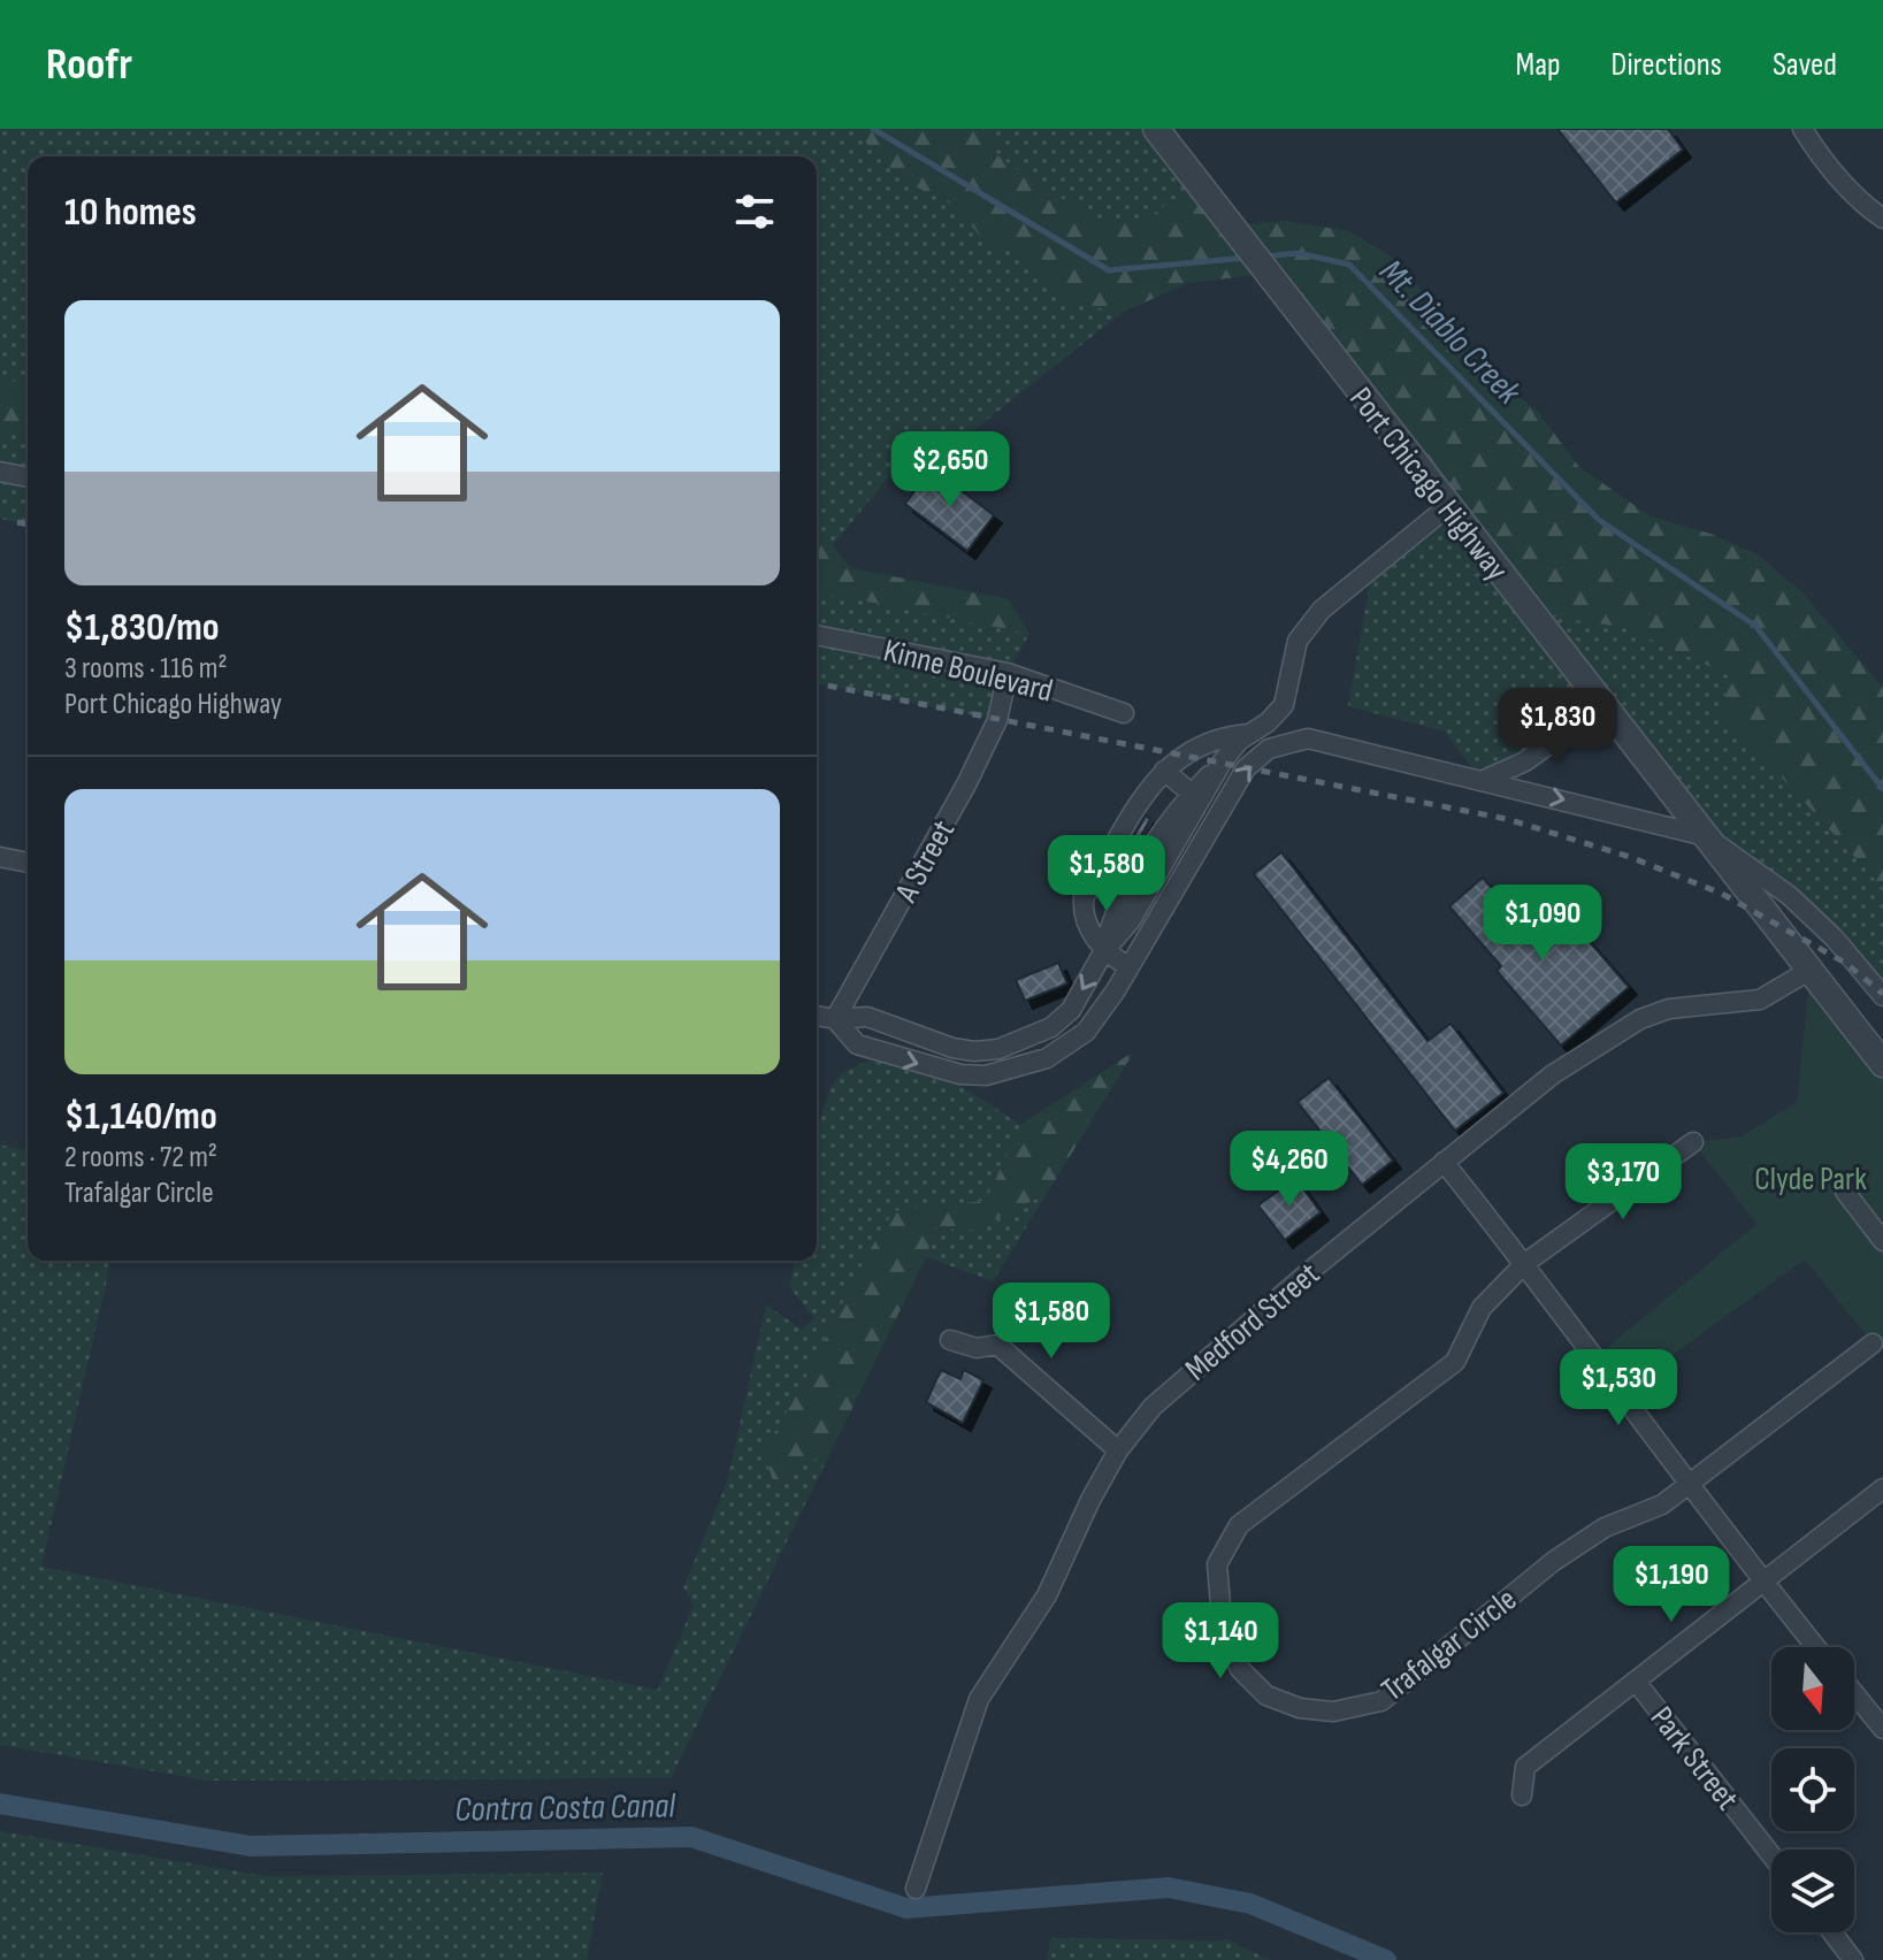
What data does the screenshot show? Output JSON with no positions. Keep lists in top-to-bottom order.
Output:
{
  "streets": {
    "street": [
      "Port Chicago Highway",
      "Kinne Boulevard",
      "A Street",
      "Medford Street",
      "Trafalgar Circle",
      "Park Street"
    ]
  },
  "crossings": [
    ["Port Chicago Highway", "Medford Street"],
    ["Kinne Boulevard", "A Street"]
  ],
  "water": ["Mt. Diablo Creek", "Contra Costa Canal"],
  "parks": ["Clyde Park"],
  "north": "bottom",
  "page": {
    "header": "Roofr",
    "nav": ["Map", "Directions", "Saved"],
    "heading": "10 homes",
    "list": [
      {
        "name": "$1,830/mo",
        "note": "3 rooms · 116 m² · Port Chicago Highway"
      },
      {
        "name": "$1,140/mo",
        "note": "2 rooms · 72 m² · Trafalgar Circle"
      }
    ],
    "price": [
      "$2,650",
      "$1,830",
      "$1,580",
      "$1,090",
      "$4,260",
      "$3,170",
      "$1,580",
      "$1,530",
      "$1,190",
      "$1,140"
    ]
  }
}
